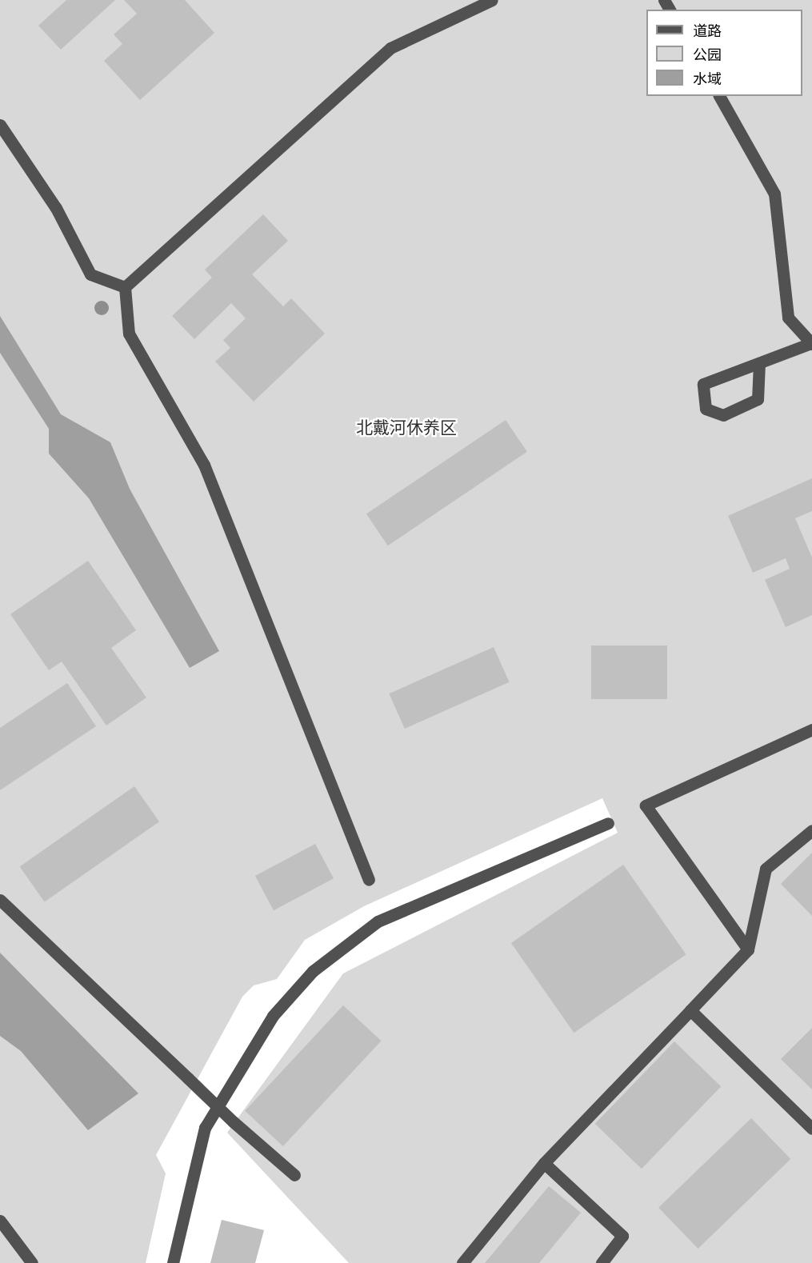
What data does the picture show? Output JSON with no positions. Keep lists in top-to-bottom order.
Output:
{
  "parks": ["北戴河休养区"],
  "legend": ["道路", "公园", "水域"]
}
